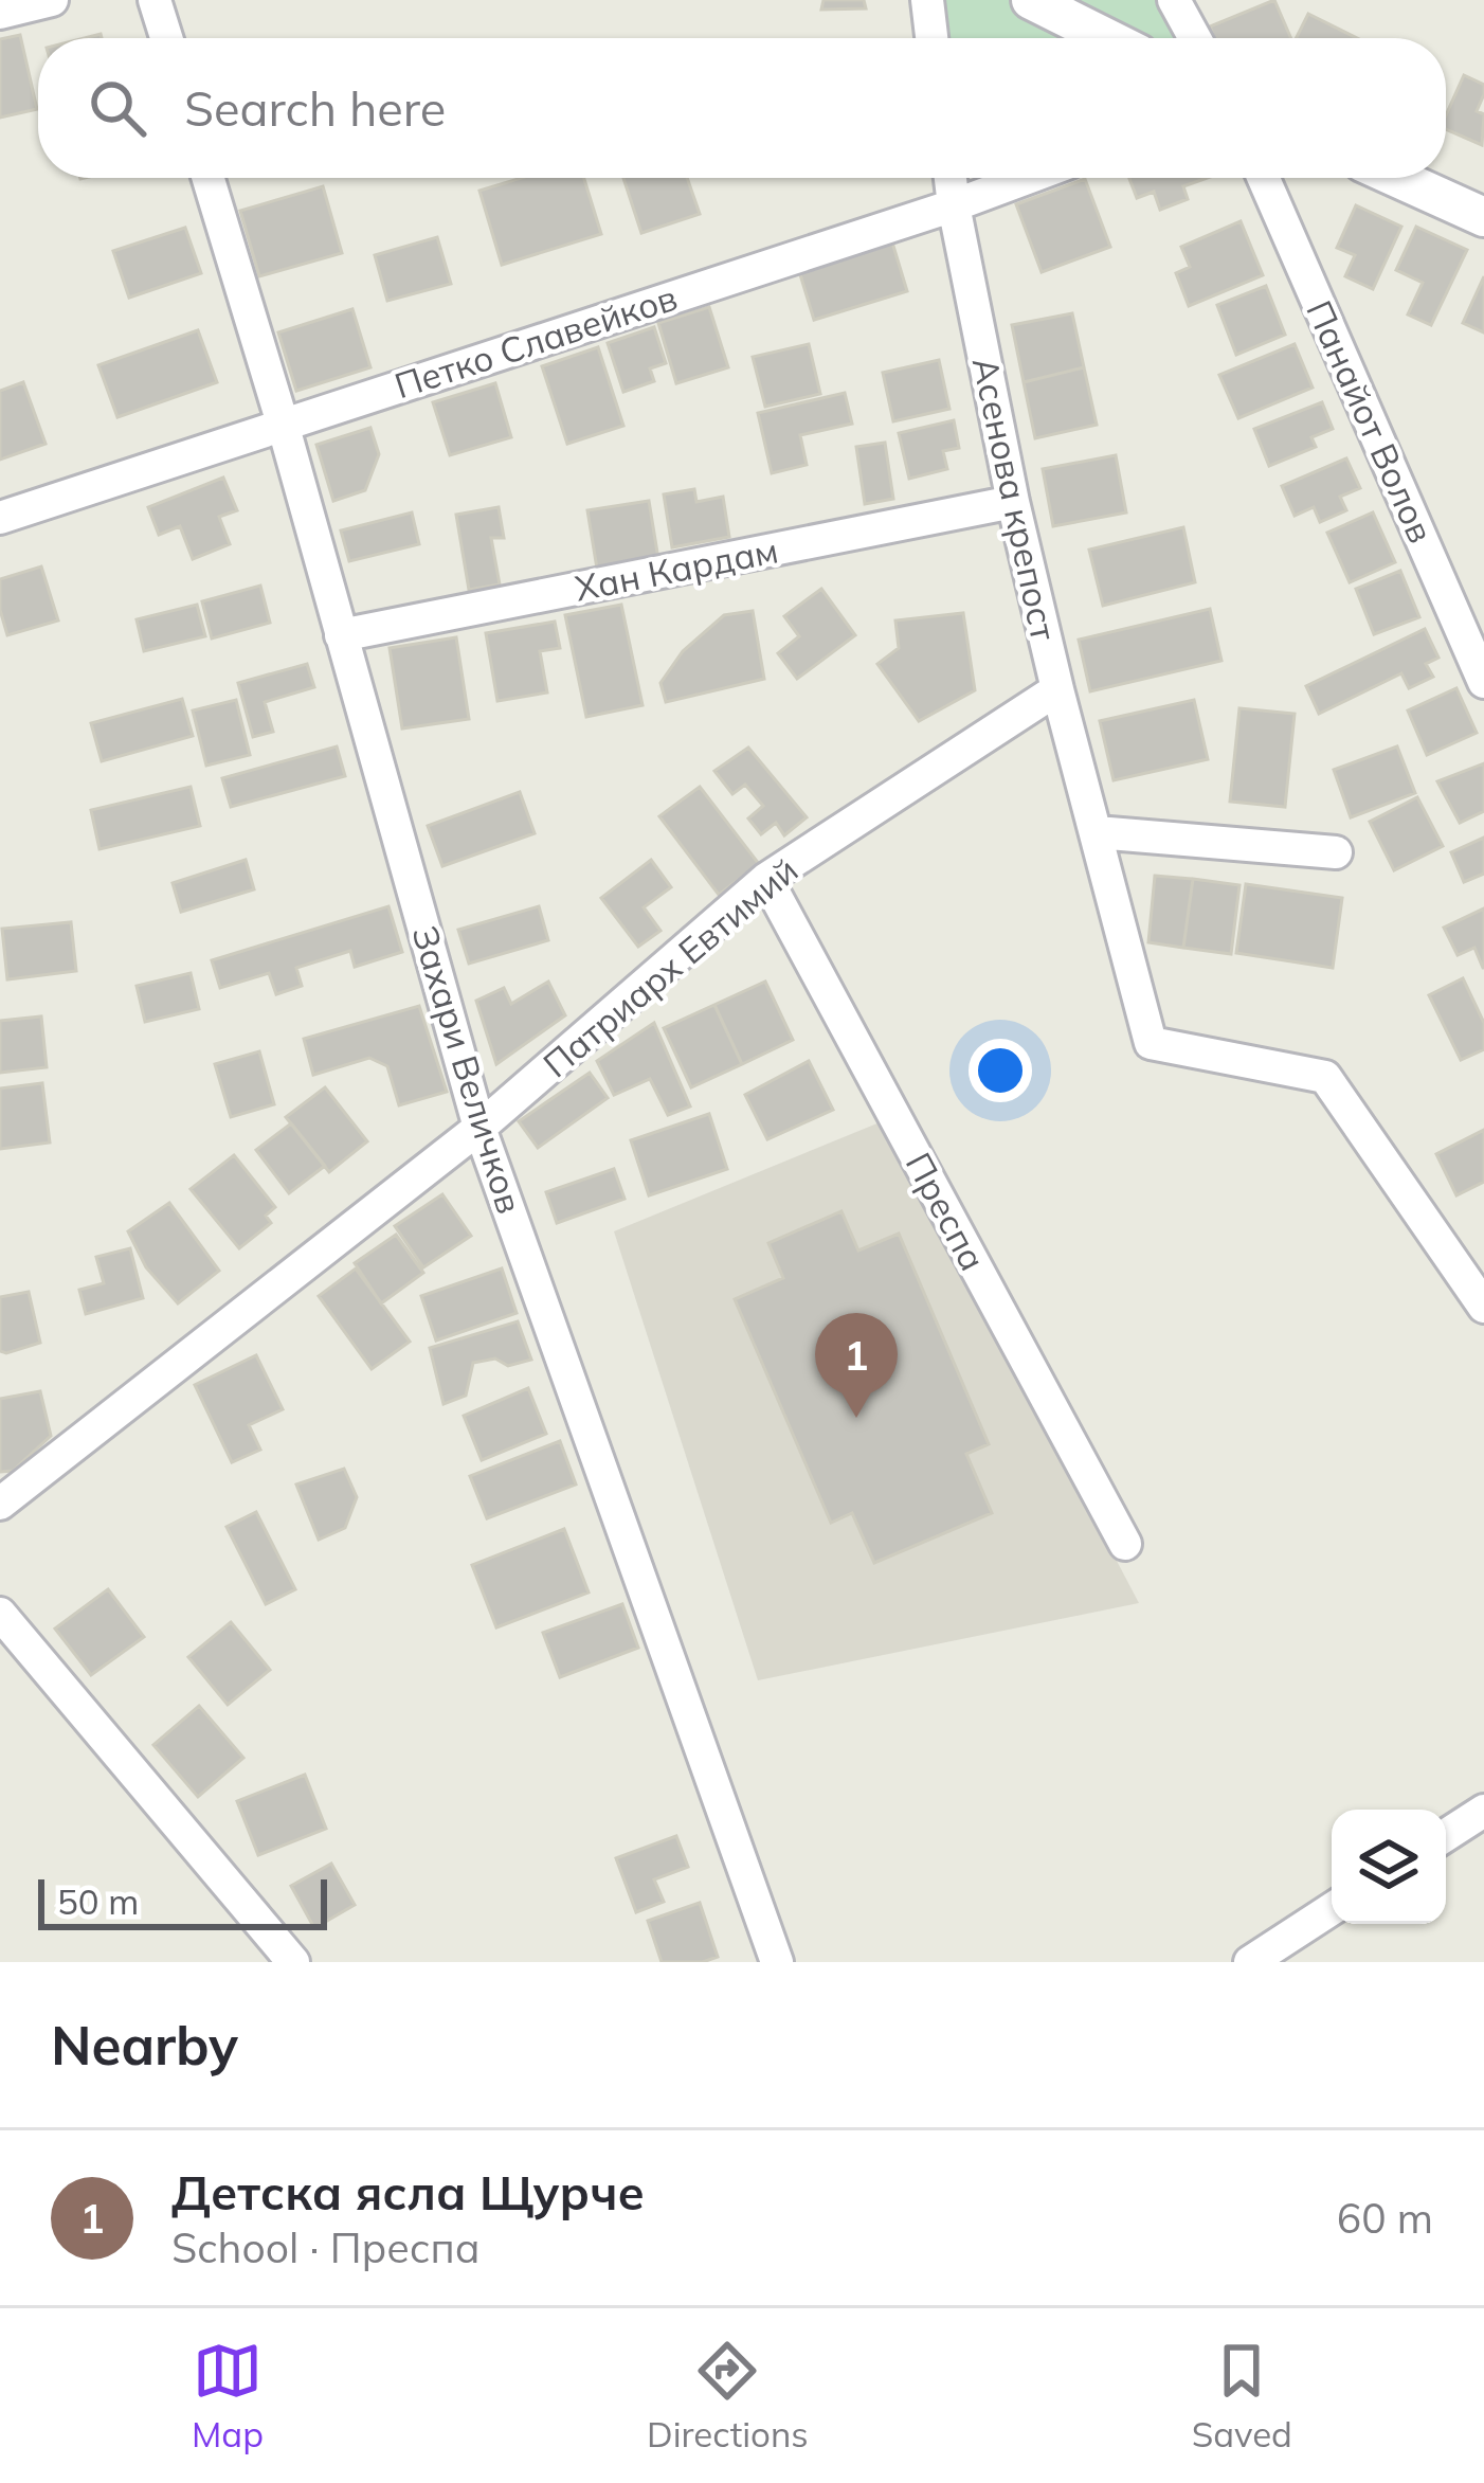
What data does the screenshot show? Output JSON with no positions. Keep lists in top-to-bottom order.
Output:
{
  "streets": {
    "street": [
      "Петко Славейков",
      "Панайот Волов",
      "Асенова крепост",
      "Хан Кардам",
      "Патриарх Евтимий",
      "Захари Величков",
      "Преспа"
    ]
  },
  "crossings": [
    ["Петко Славейков", "Асенова крепост"],
    ["Петко Славейков", "Захари Величков"],
    ["Асенова крепост", "Хан Кардам"],
    ["Асенова крепост", "Патриарх Евтимий"],
    ["Хан Кардам", "Захари Величков"],
    ["Патриарх Евтимий", "Захари Величков"],
    ["Патриарх Евтимий", "Преспа"]
  ],
  "scale_bar": "50 m",
  "page": {
    "search": "Search here",
    "pins": "1",
    "scale": "50 m",
    "heading": "Nearby",
    "list": [
      {
        "mark": "1",
        "name": "Детска ясла Щурче",
        "note": "School · Преспа",
        "value": "60 m"
      }
    ],
    "nav": ["Map", "Directions", "Saved"]
  }
}
